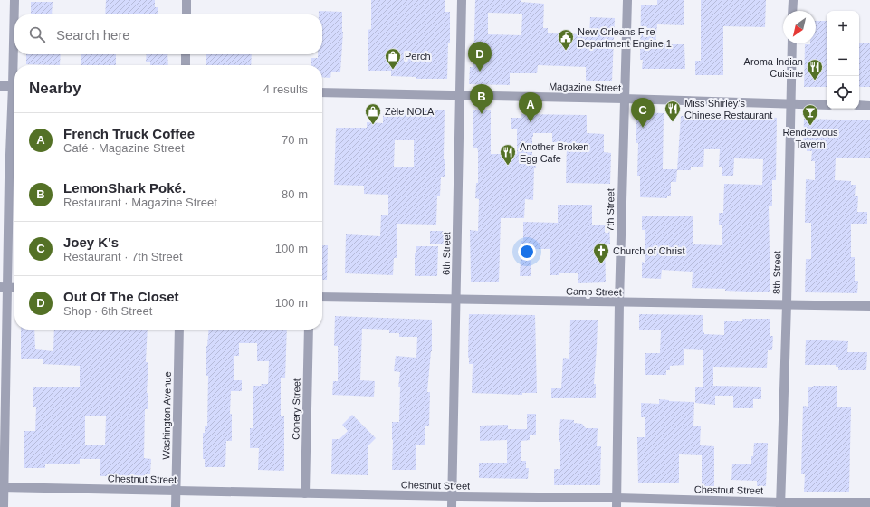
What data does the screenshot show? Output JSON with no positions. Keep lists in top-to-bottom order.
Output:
{
  "streets": {
    "street": [
      "Magazine Street",
      "7th Street",
      "6th Street",
      "8th Street",
      "Camp Street",
      "Conery Street",
      "Washington Avenue",
      "Chestnut Street"
    ]
  },
  "crossings": [
    ["Magazine Street", "7th Street"],
    ["Magazine Street", "6th Street"],
    ["Magazine Street", "8th Street"],
    ["7th Street", "Camp Street"],
    ["7th Street", "Chestnut Street"],
    ["6th Street", "Camp Street"],
    ["6th Street", "Chestnut Street"],
    ["8th Street", "Camp Street"],
    ["8th Street", "Chestnut Street"],
    ["Conery Street", "Chestnut Street"],
    ["Washington Avenue", "Chestnut Street"]
  ],
  "places": {
    "public building": ["New Orleans Fire Department Engine 1"],
    "shop": ["Perch", "Zèle NOLA"],
    "restaurant": ["Aroma Indian Cuisine", "Miss Shirley’s Chinese Restaurant", "Another Broken Egg Cafe"],
    "bar": ["Rendezvous Tavern"],
    "church": ["Church of Christ"]
  },
  "north": "bottom left",
  "page": {
    "map_buttons": ["+", "−"],
    "search": "Search here",
    "pins": [
      "D",
      "B",
      "A",
      "C"
    ],
    "heading": ["Nearby", "4 results"],
    "list": [
      {
        "mark": "A",
        "name": "French Truck Coffee",
        "note": "Café · Magazine Street",
        "value": "70 m"
      },
      {
        "mark": "B",
        "name": "LemonShark Poké.",
        "note": "Restaurant · Magazine Street",
        "value": "80 m"
      },
      {
        "mark": "C",
        "name": "Joey K's",
        "note": "Restaurant · 7th Street",
        "value": "100 m"
      },
      {
        "mark": "D",
        "name": "Out Of The Closet",
        "note": "Shop · 6th Street",
        "value": "100 m"
      }
    ]
  }
}
